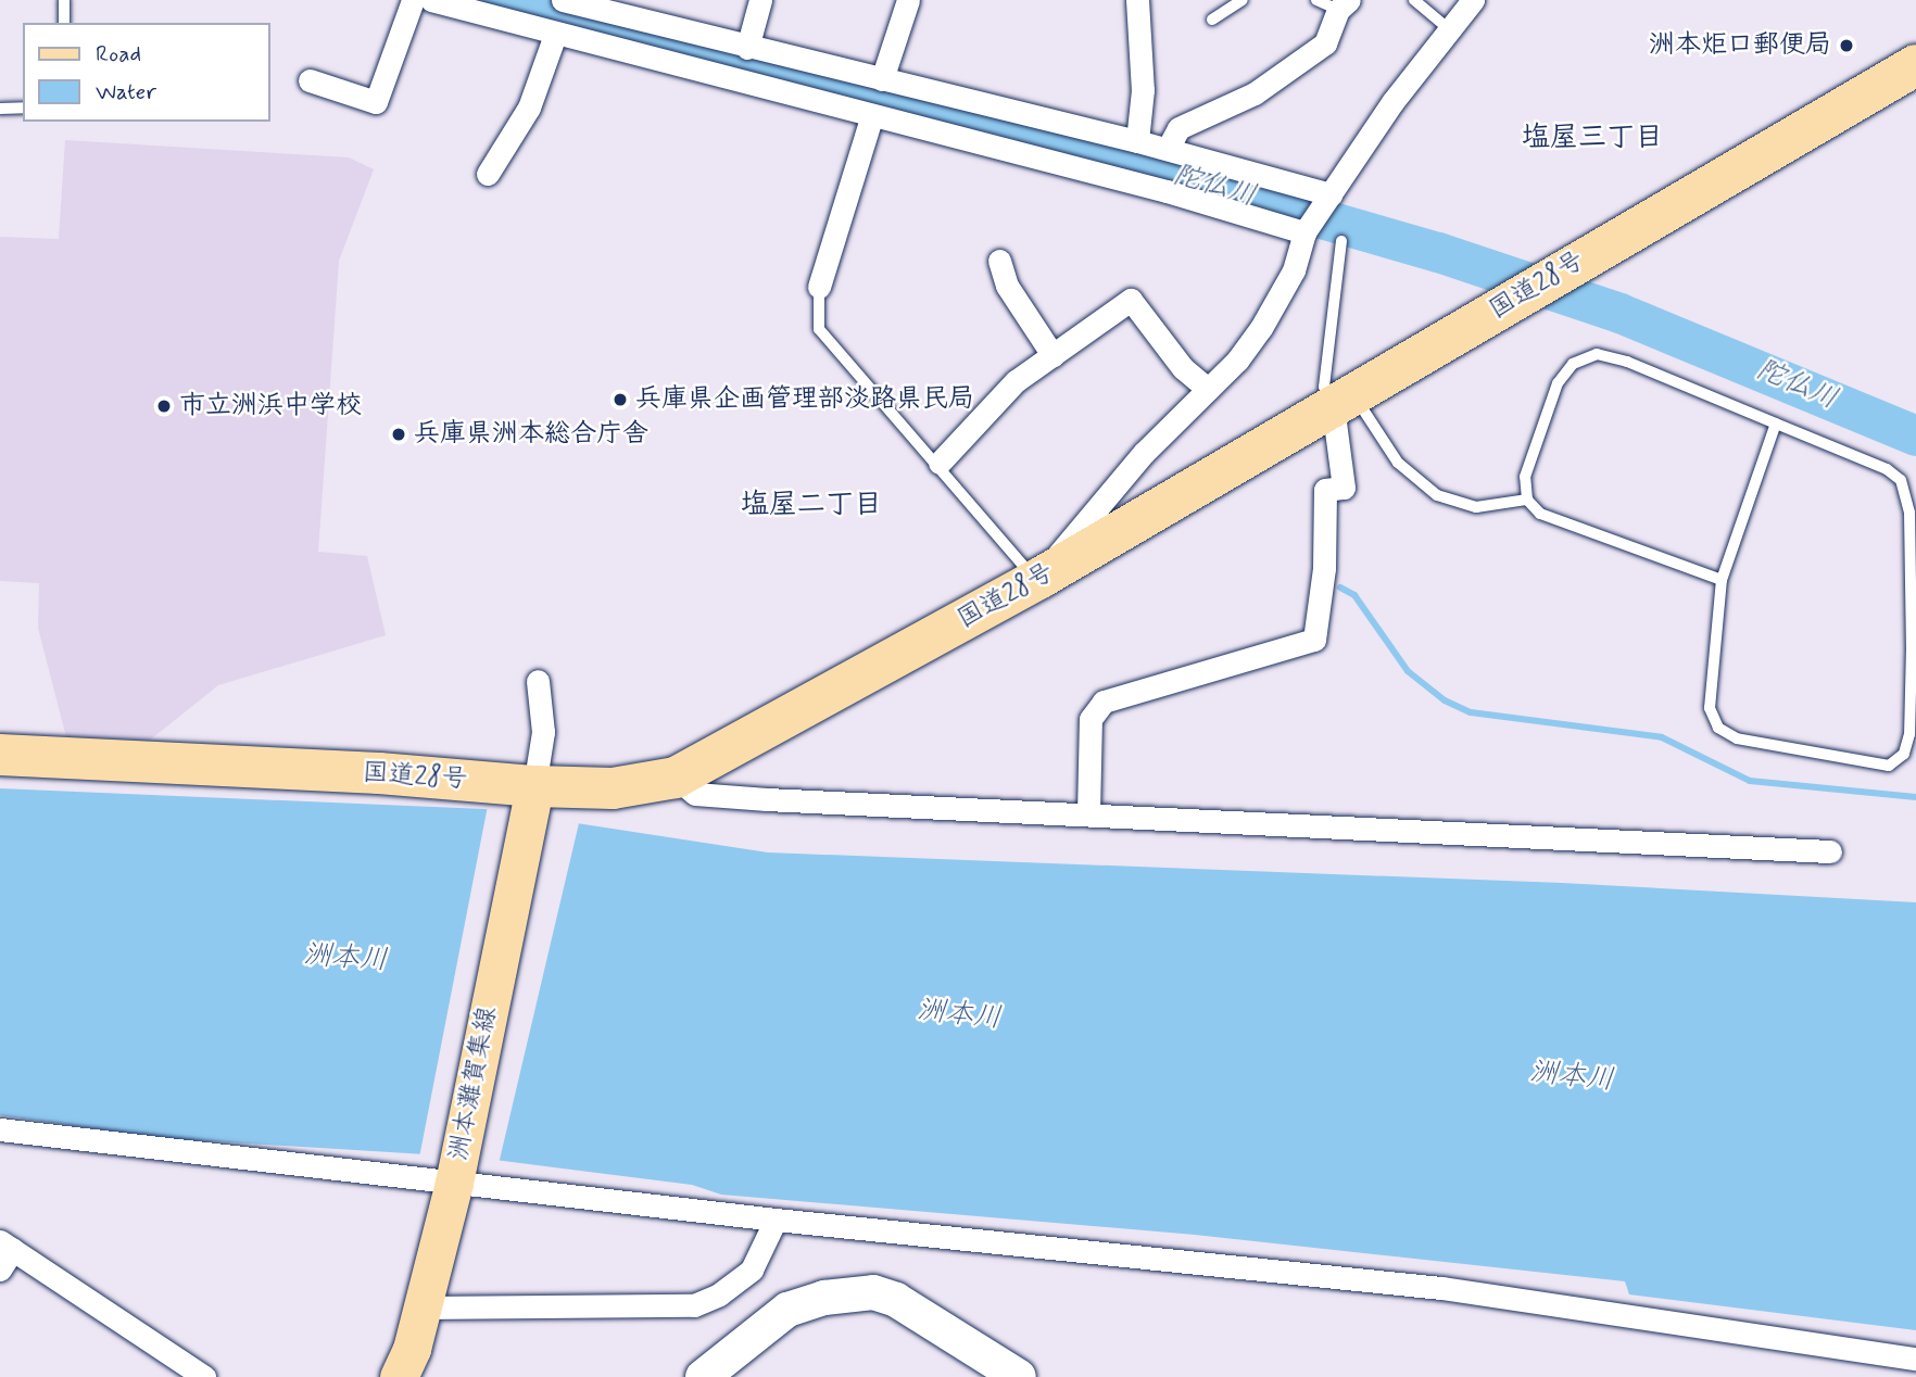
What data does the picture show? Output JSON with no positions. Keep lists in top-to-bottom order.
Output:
{
  "streets": {
    "highway": ["国道28号"],
    "main road": ["洲本灘賀集線"]
  },
  "crossings": [
    ["国道28号", "洲本灘賀集線"]
  ],
  "districts": ["塩屋三丁目", "塩屋二丁目"],
  "water": ["陀仏川", "洲本川"],
  "places": [
    "洲本炬口郵便局",
    "兵庫県企画管理部淡路県民局",
    "市立洲浜中学校",
    "兵庫県洲本総合庁舎"
  ],
  "legend": ["Road", "Water"]
}
